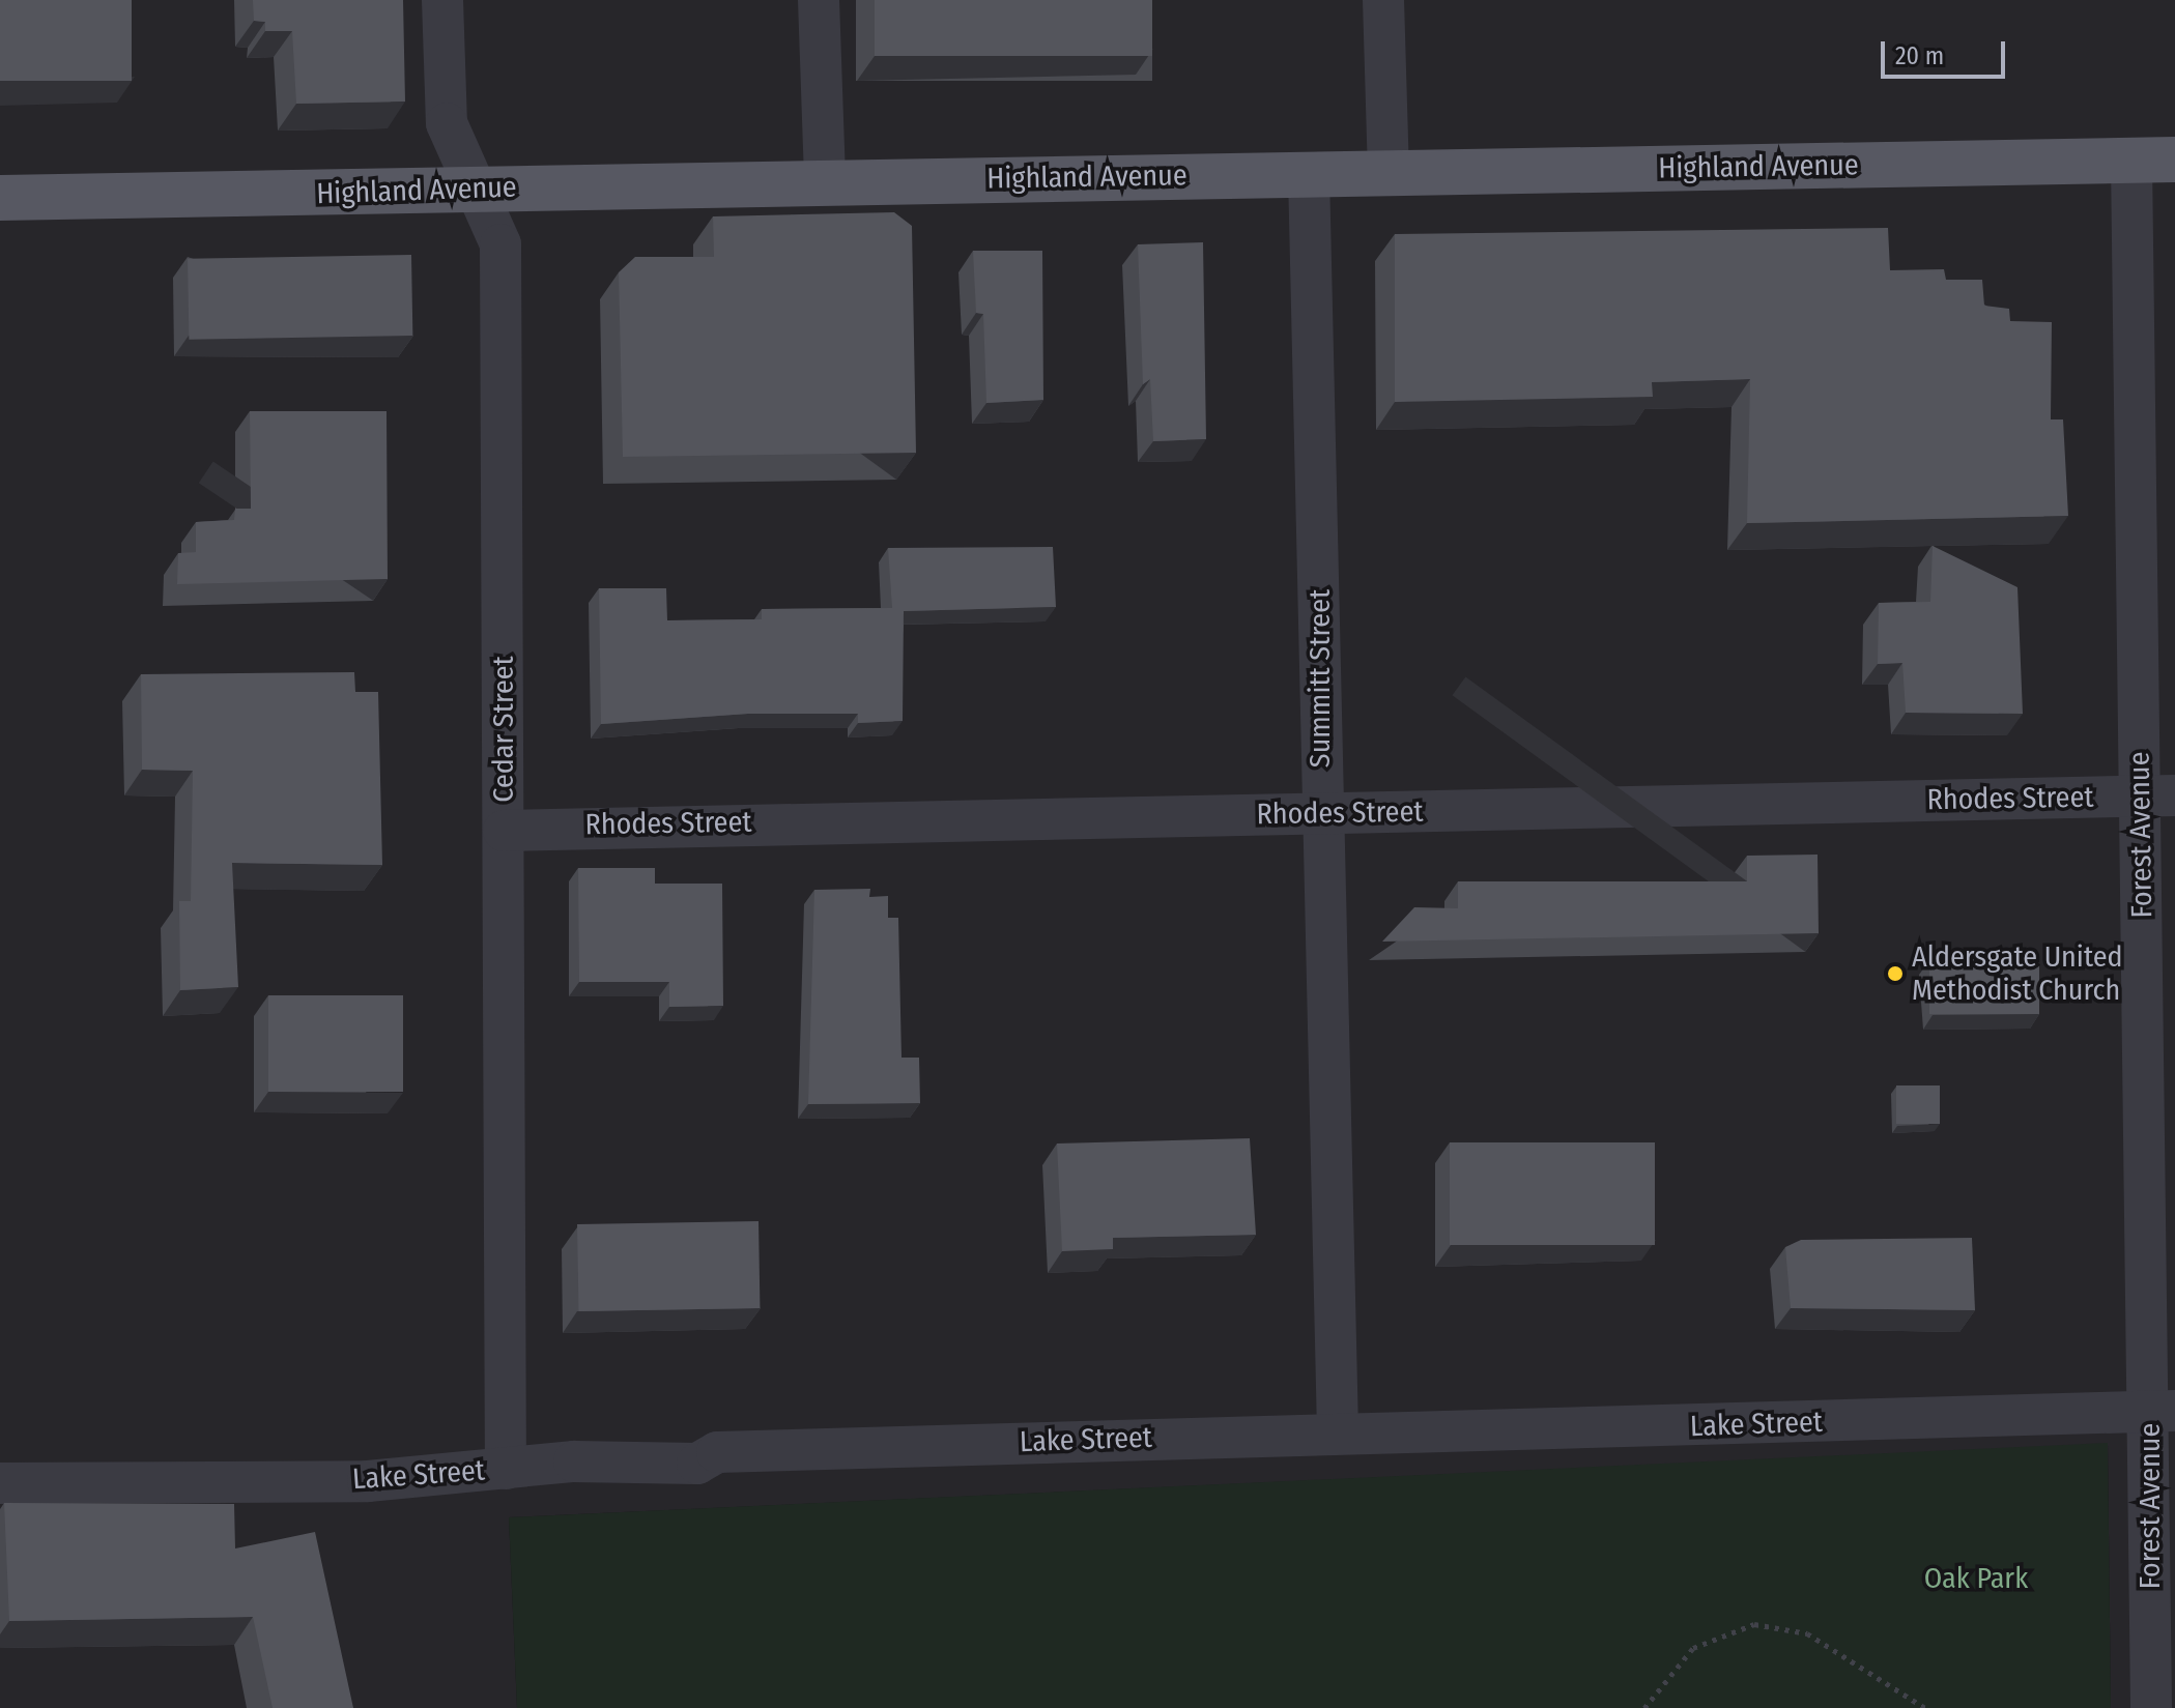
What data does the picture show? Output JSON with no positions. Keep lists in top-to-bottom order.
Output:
{
  "streets": {
    "main road": ["Highland Avenue"],
    "street": [
      "Summitt Street",
      "Cedar Street",
      "Rhodes Street",
      "Forest Avenue",
      "Lake Street"
    ]
  },
  "crossings": [
    ["Highland Avenue", "Summitt Street"],
    ["Highland Avenue", "Cedar Street"],
    ["Highland Avenue", "Forest Avenue"],
    ["Summitt Street", "Rhodes Street"],
    ["Summitt Street", "Lake Street"],
    ["Cedar Street", "Rhodes Street"],
    ["Cedar Street", "Lake Street"],
    ["Rhodes Street", "Forest Avenue"],
    ["Forest Avenue", "Lake Street"]
  ],
  "parks": ["Oak Park"],
  "places": ["Aldersgate United Methodist Church"],
  "scale_bar": "20 m"
}
